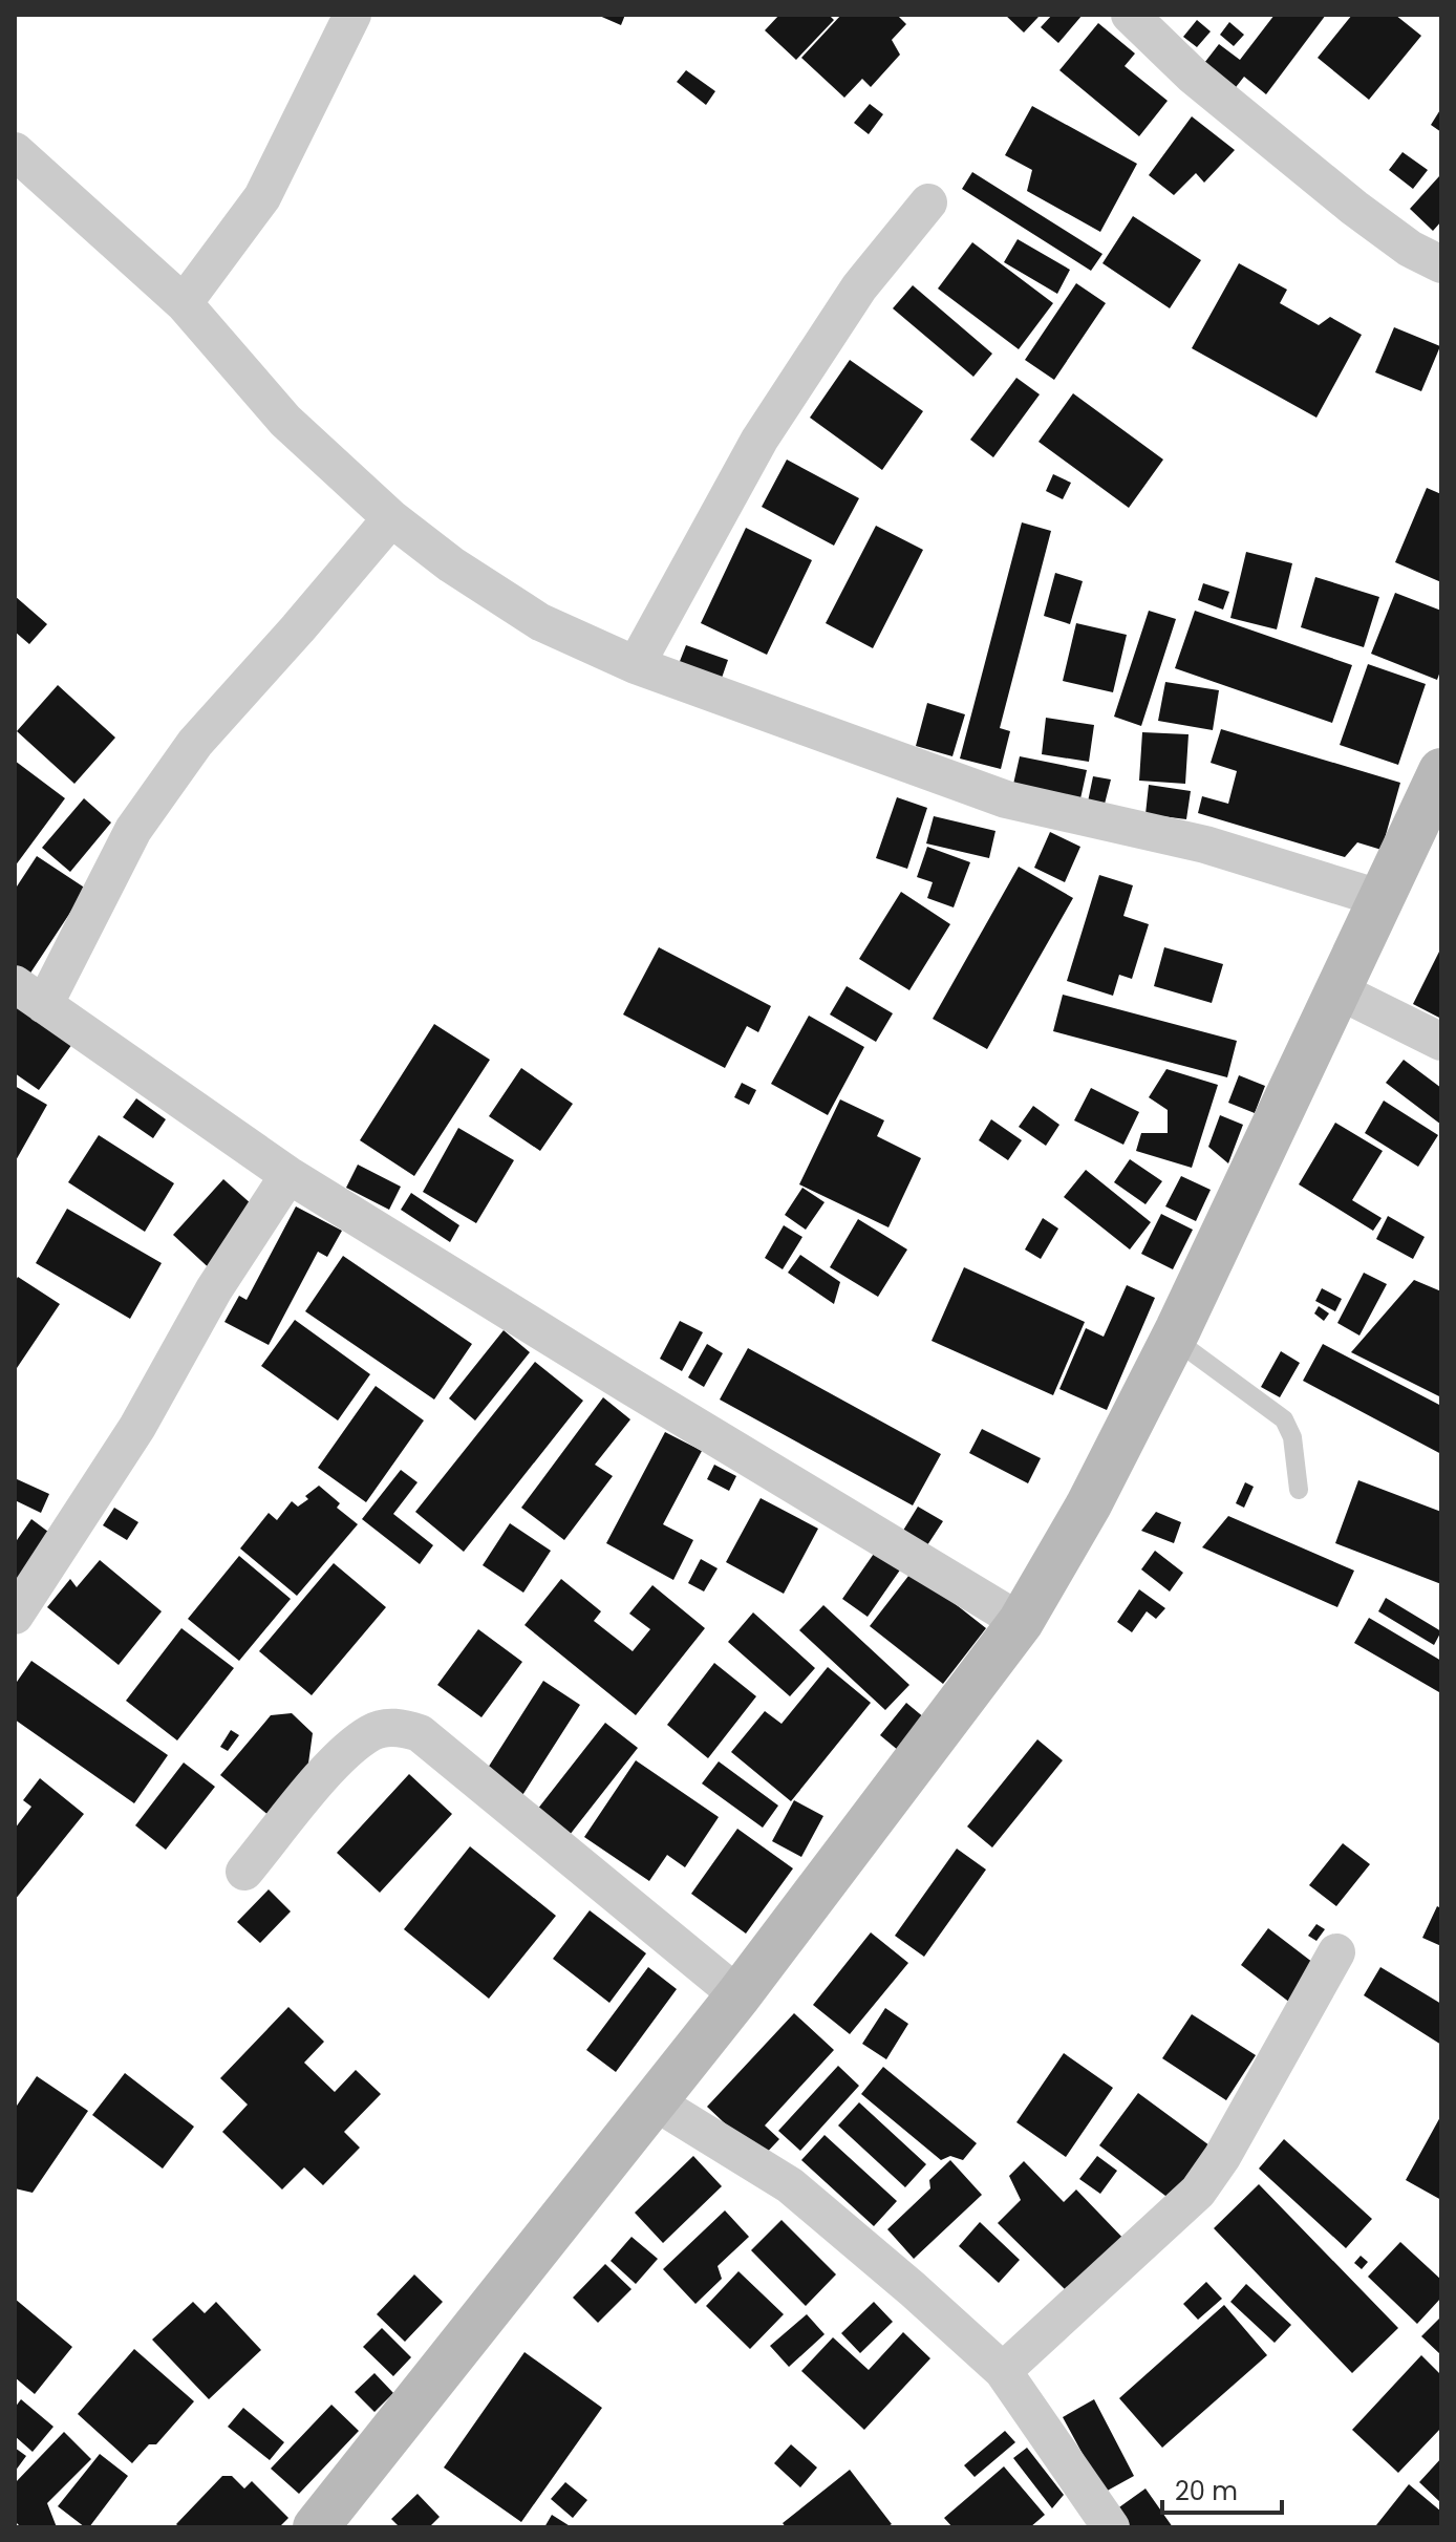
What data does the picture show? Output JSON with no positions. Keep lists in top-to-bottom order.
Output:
{
  "scale_bar": "20 m"
}
